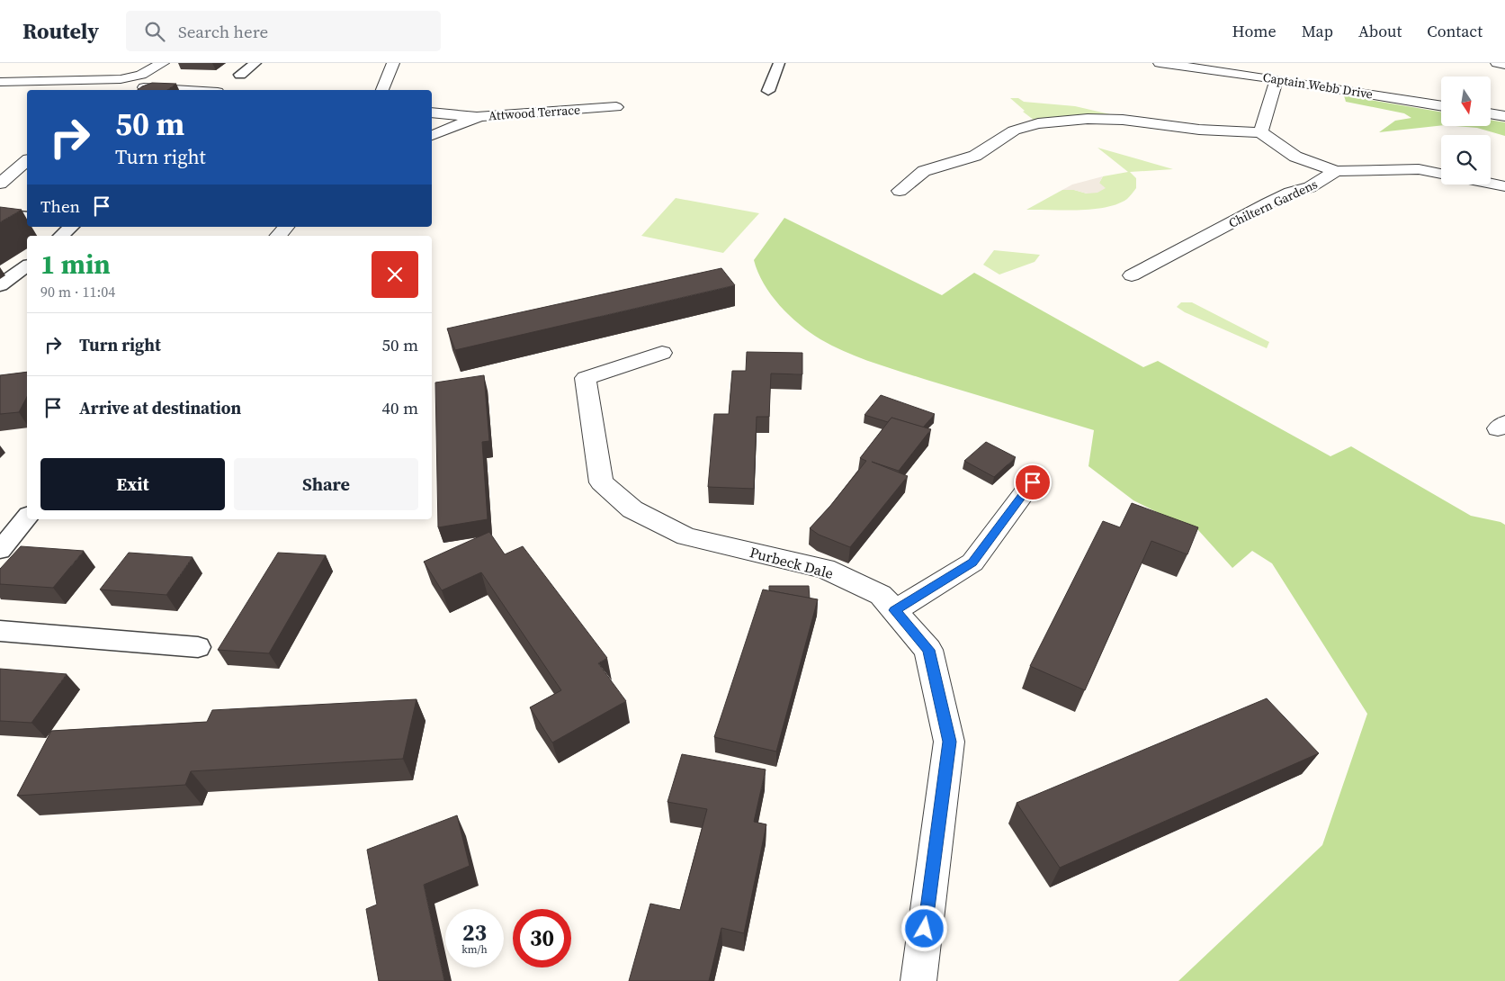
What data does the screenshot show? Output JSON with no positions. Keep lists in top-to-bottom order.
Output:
{
  "streets": {
    "street": [
      "Captain Webb Drive",
      "Attwood Terrace",
      "Chiltern Gardens",
      "Purbeck Dale"
    ]
  },
  "north": "bottom",
  "page": {
    "header": "Routely",
    "search": "Search here",
    "nav": [
      "Home",
      "Map",
      "About",
      "Contact"
    ],
    "turn": ["50 m", "Turn right"],
    "then": "Then",
    "heading": ["1 min", "90 m · 11:04"],
    "list": [
      {
        "name": "Turn right",
        "value": "50 m"
      },
      {
        "name": "Arrive at destination",
        "value": "40 m"
      }
    ],
    "buttons": ["Exit", "Share"],
    "speed": "23 km/h",
    "limit": "30"
  }
}
